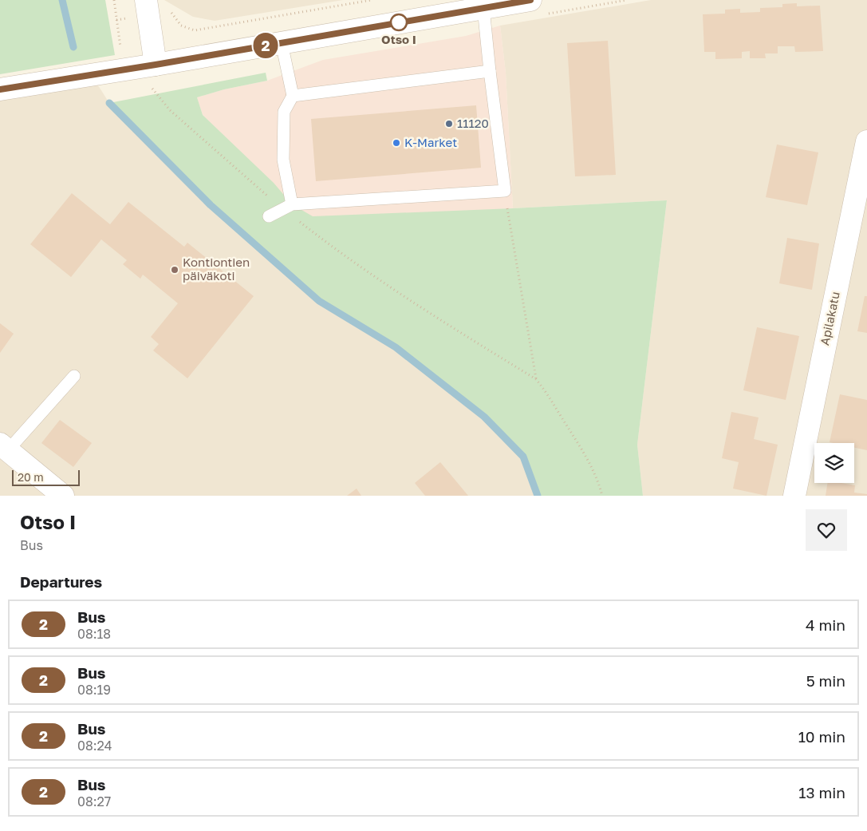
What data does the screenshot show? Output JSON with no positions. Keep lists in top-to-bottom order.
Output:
{
  "streets": {
    "street": ["Apilakatu"]
  },
  "places": [
    "Otso I",
    "11120",
    "K-Market",
    "Kontiontien päiväkoti"
  ],
  "lines": ["bus line 2"],
  "scale_bar": "20 m",
  "page": {
    "on_map": "2",
    "scale": "20 m",
    "heading": [
      ["Otso I", "Bus"],
      "Departures"
    ],
    "list": [
      {
        "mark": "2",
        "name": "Bus",
        "note": "08:18",
        "value": "4 min"
      },
      {
        "mark": "2",
        "name": "Bus",
        "note": "08:19",
        "value": "5 min"
      },
      {
        "mark": "2",
        "name": "Bus",
        "note": "08:24",
        "value": "10 min"
      },
      {
        "mark": "2",
        "name": "Bus",
        "note": "08:27",
        "value": "13 min"
      }
    ]
  }
}
